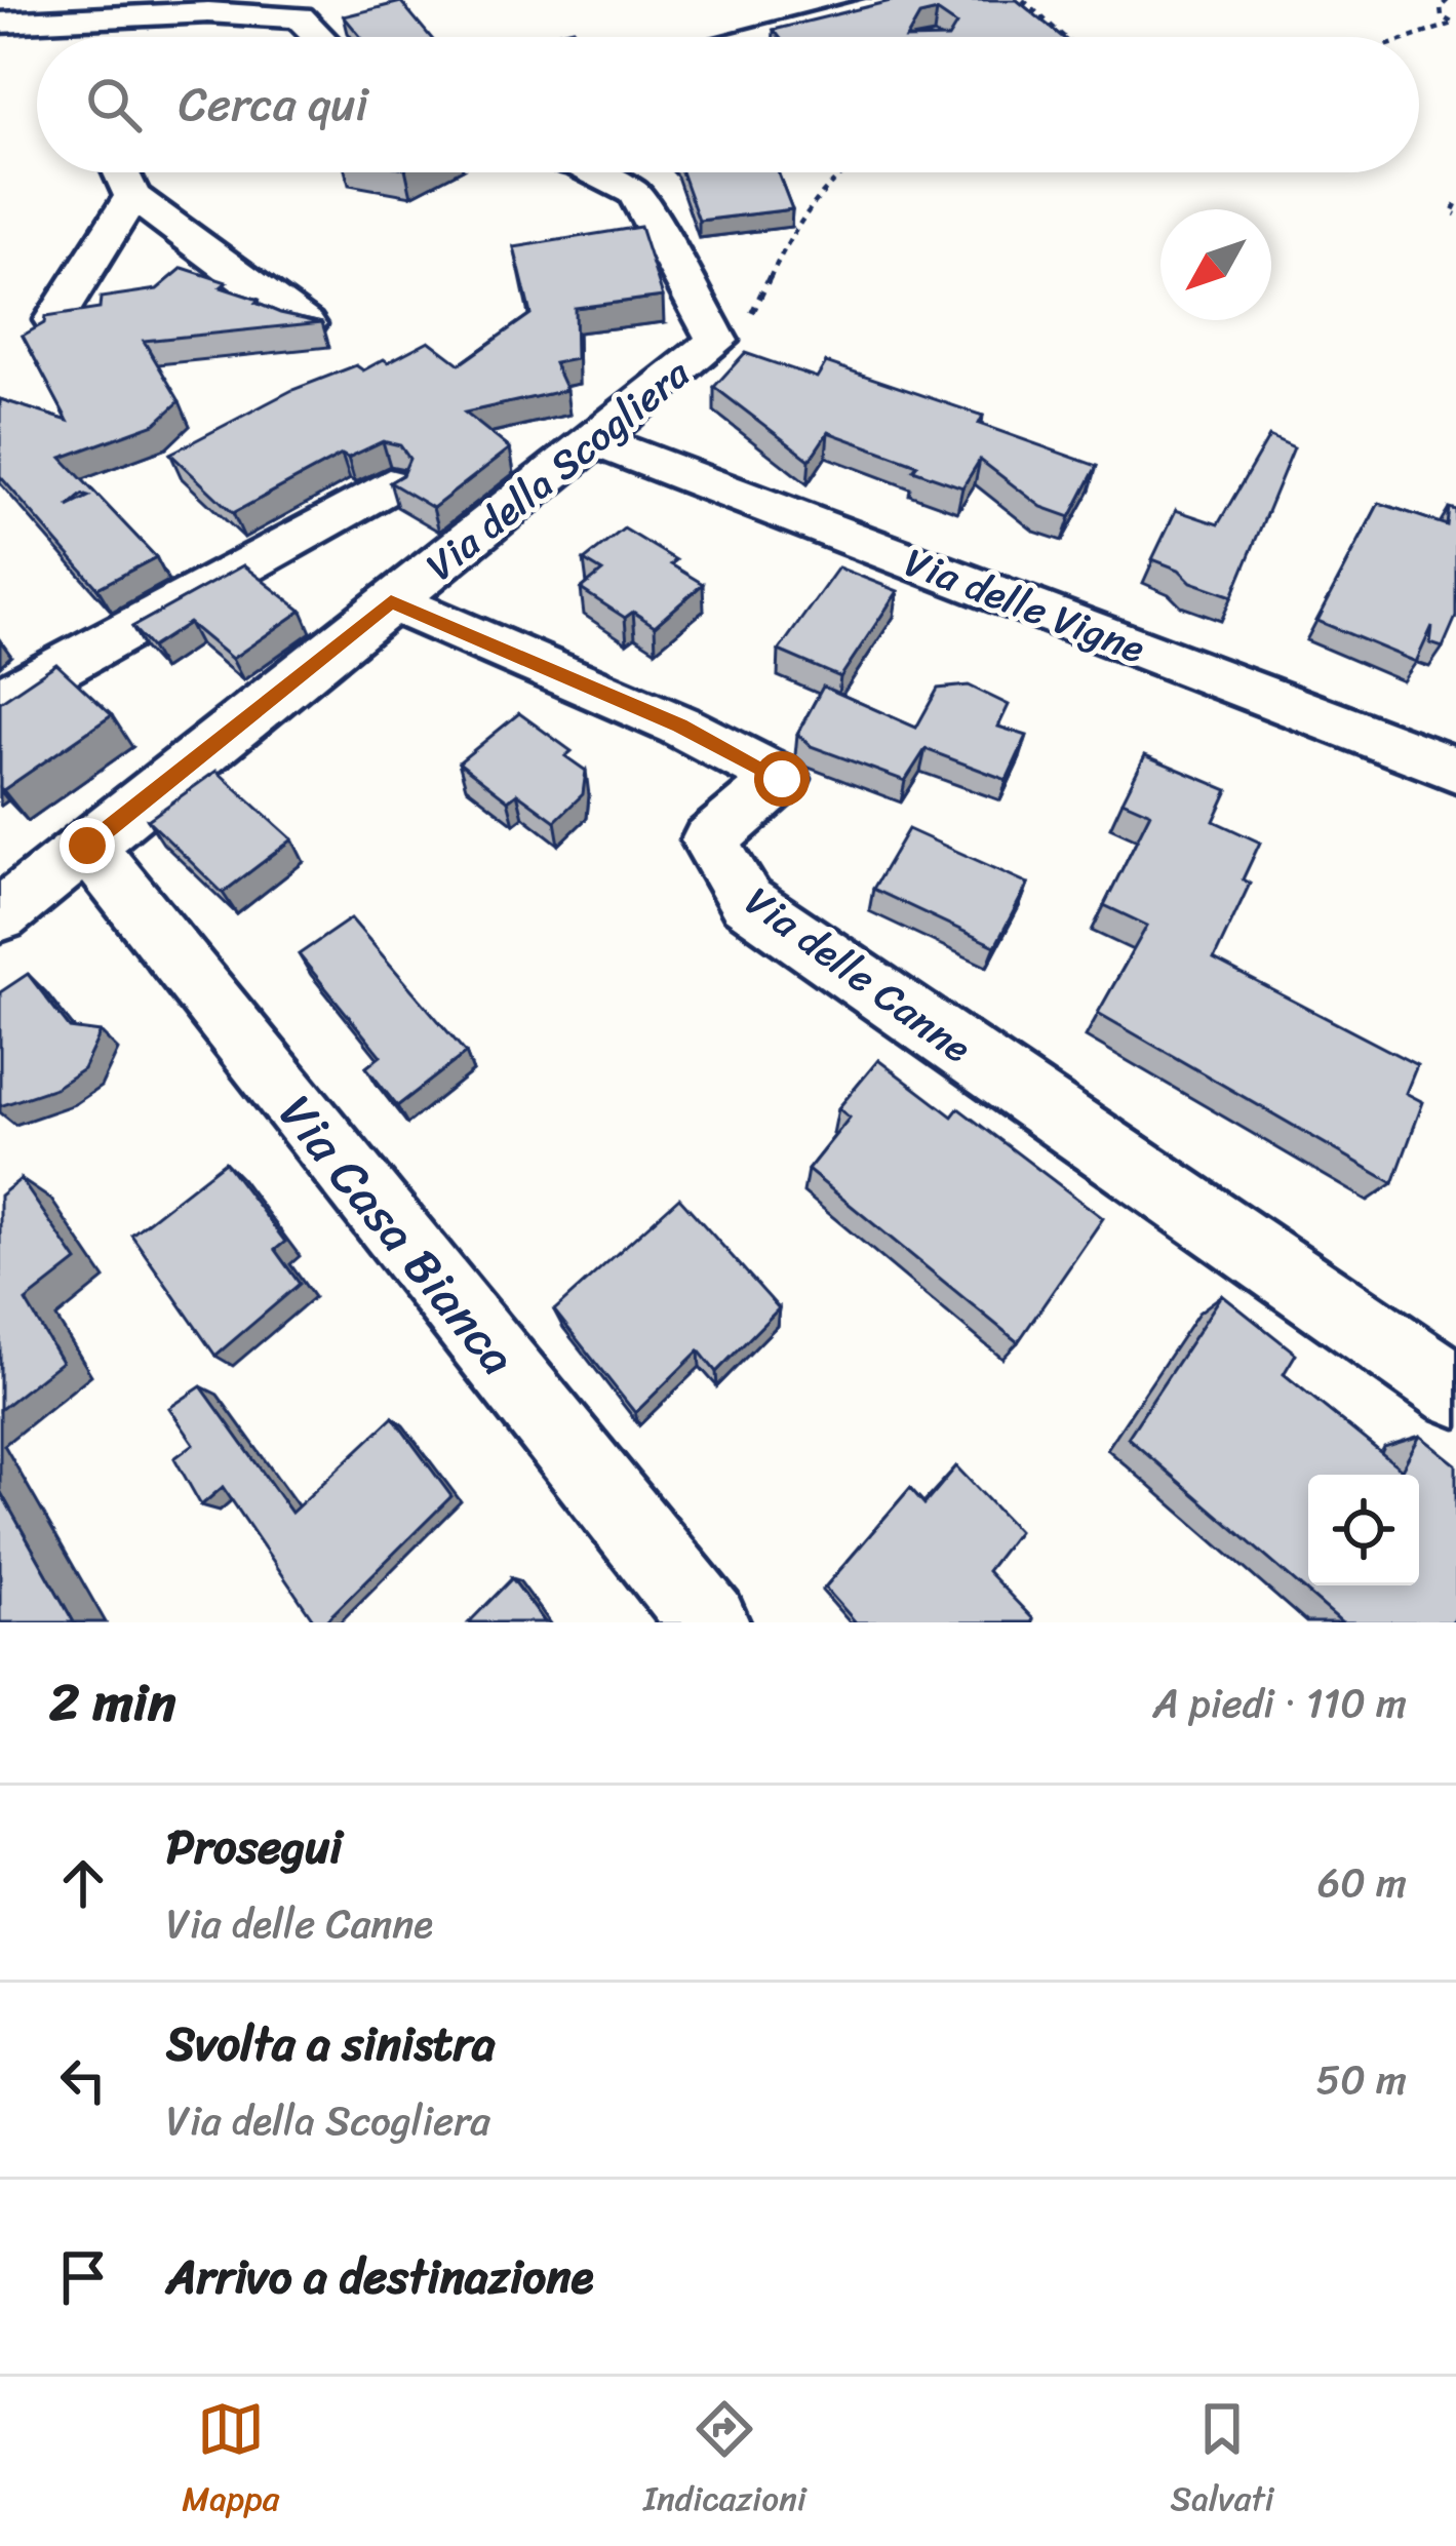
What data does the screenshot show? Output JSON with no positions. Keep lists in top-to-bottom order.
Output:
{
  "streets": {
    "street": [
      "Via della Scogliera",
      "Via delle Vigne",
      "Via delle Canne",
      "Via Casa Bianca"
    ]
  },
  "crossings": [
    ["Via della Scogliera", "Via delle Vigne"],
    ["Via della Scogliera", "Via delle Canne"],
    ["Via della Scogliera", "Via Casa Bianca"]
  ],
  "north": "bottom left",
  "page": {
    "search": "Cerca qui",
    "heading": ["2 min", "A piedi · 110 m"],
    "list": [
      ["Prosegui", "Via delle Canne", "60 m"],
      ["Svolta a sinistra", "Via della Scogliera", "50 m"],
      "Arrivo a destinazione"
    ],
    "nav": ["Mappa", "Indicazioni", "Salvati"]
  }
}
